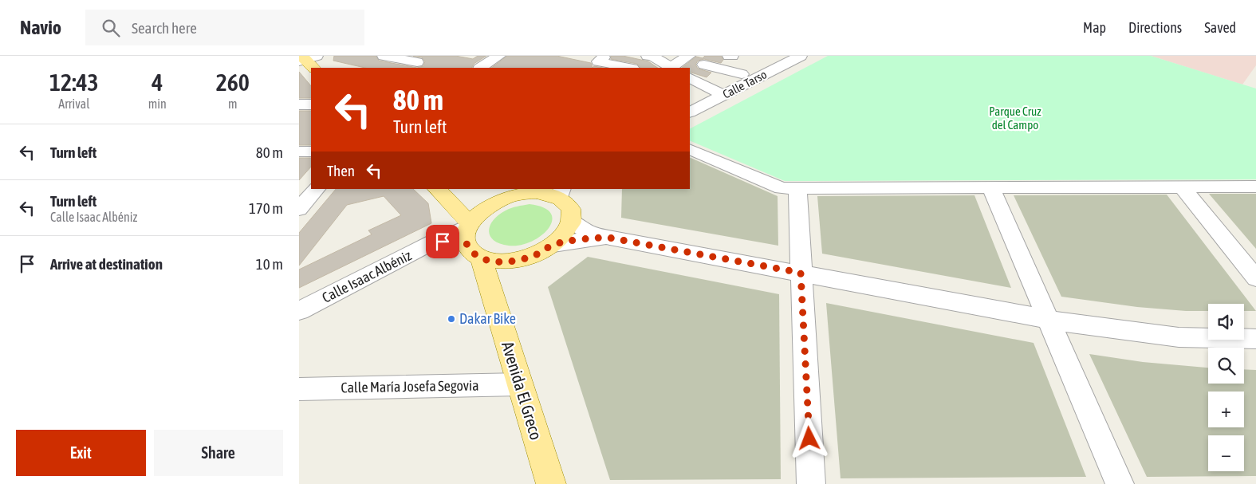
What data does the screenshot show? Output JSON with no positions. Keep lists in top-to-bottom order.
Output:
{
  "streets": {
    "main road": ["Avenida El Greco"],
    "street": ["Calle Tarso", "Calle Isaac Albéniz", "Calle María Josefa Segovia"]
  },
  "crossings": [
    ["Calle Isaac Albéniz", "Avenida El Greco"],
    ["Calle María Josefa Segovia", "Avenida El Greco"]
  ],
  "parks": ["Parque Cruz del Campo"],
  "places": ["Dakar Bike"],
  "page": {
    "header": "Navio",
    "search": "Search here",
    "nav": ["Map", "Directions", "Saved"],
    "eta": [
      "12:43",
      "Arrival",
      "4",
      "min",
      "260",
      "m"
    ],
    "turn": ["80 m", "Turn left"],
    "list": [
      {
        "name": "Turn left",
        "value": "80 m"
      },
      {
        "name": "Turn left",
        "note": "Calle Isaac Albéniz",
        "value": "170 m"
      },
      {
        "name": "Arrive at destination",
        "value": "10 m"
      }
    ],
    "then": "Then",
    "map_buttons": ["+", "−"],
    "buttons": ["Exit", "Share"]
  }
}
